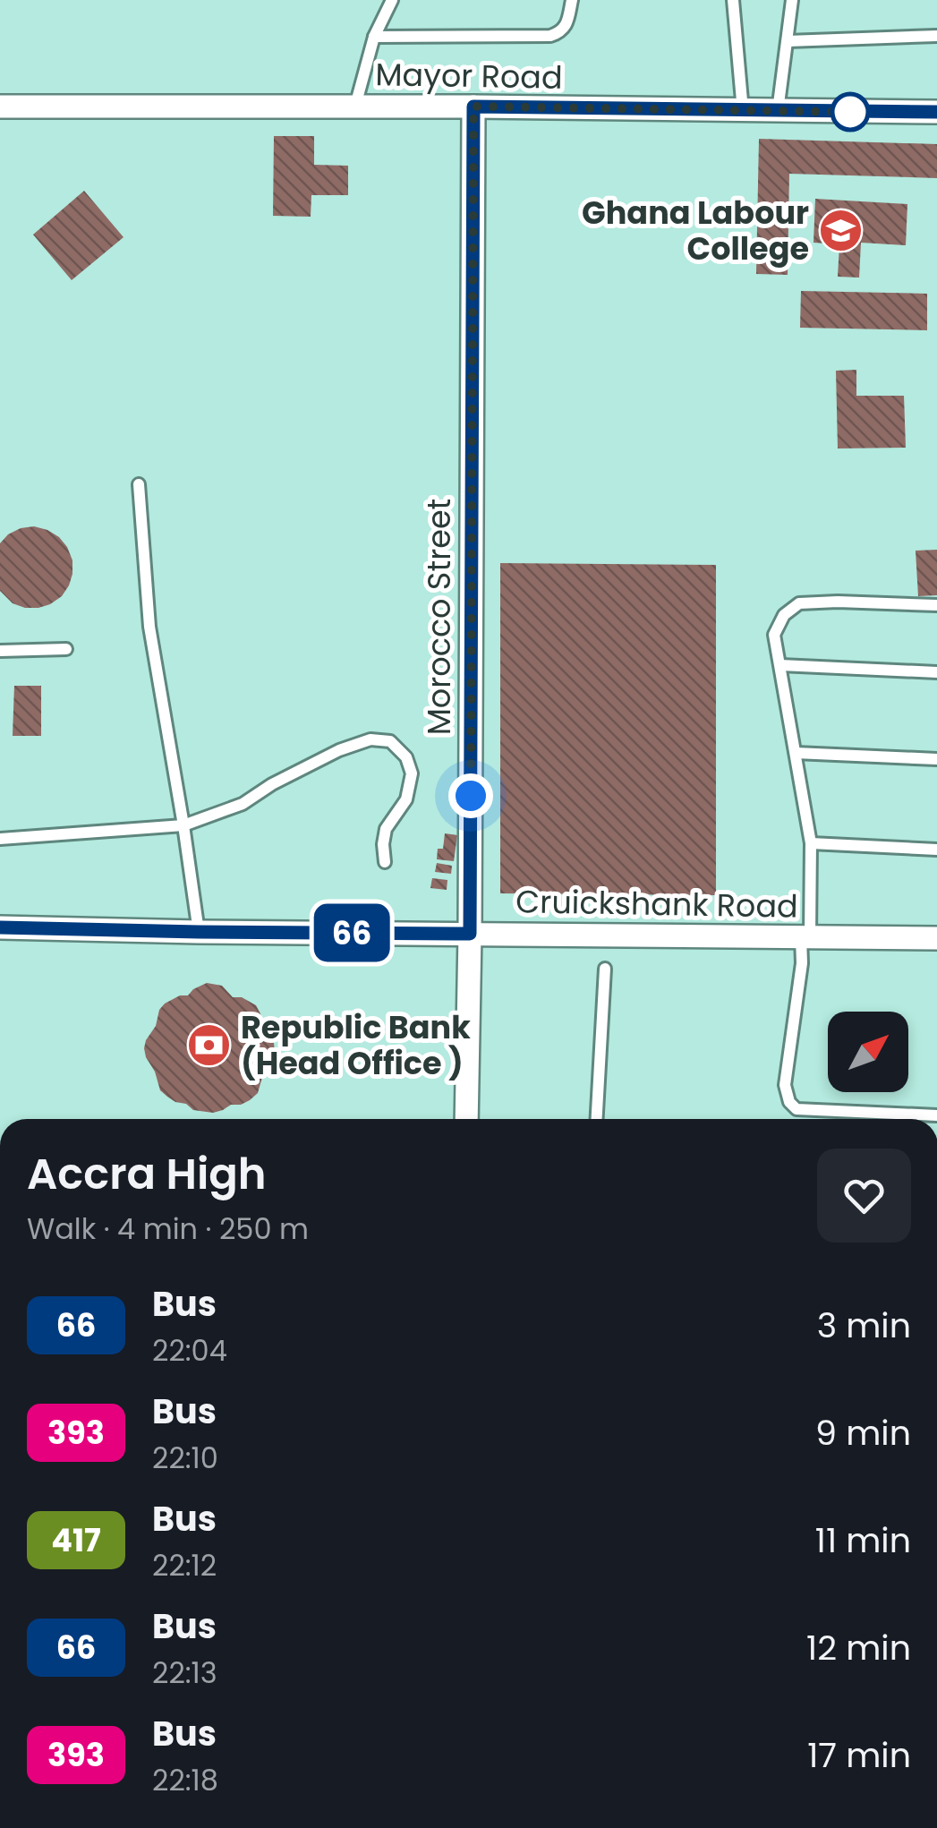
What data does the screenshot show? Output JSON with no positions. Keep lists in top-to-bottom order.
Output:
{
  "streets": {
    "street": ["Mayor Road", "Morocco Street", "Cruickshank Road"]
  },
  "crossings": [
    ["Mayor Road", "Morocco Street"],
    ["Morocco Street", "Cruickshank Road"]
  ],
  "places": {
    "school or university": ["Ghana Labour College"],
    "bank": ["Republic Bank (Head Office )"]
  },
  "lines": ["bus line 66"],
  "north": "top right",
  "page": {
    "on_map": "66",
    "heading": ["Accra High", "Walk · 4 min · 250 m"],
    "list": [
      {
        "mark": "66",
        "name": "Bus",
        "note": "22:04",
        "value": "3 min"
      },
      {
        "mark": "393",
        "name": "Bus",
        "note": "22:10",
        "value": "9 min"
      },
      {
        "mark": "417",
        "name": "Bus",
        "note": "22:12",
        "value": "11 min"
      },
      {
        "mark": "66",
        "name": "Bus",
        "note": "22:13",
        "value": "12 min"
      },
      {
        "mark": "393",
        "name": "Bus",
        "note": "22:18",
        "value": "17 min"
      }
    ]
  }
}
